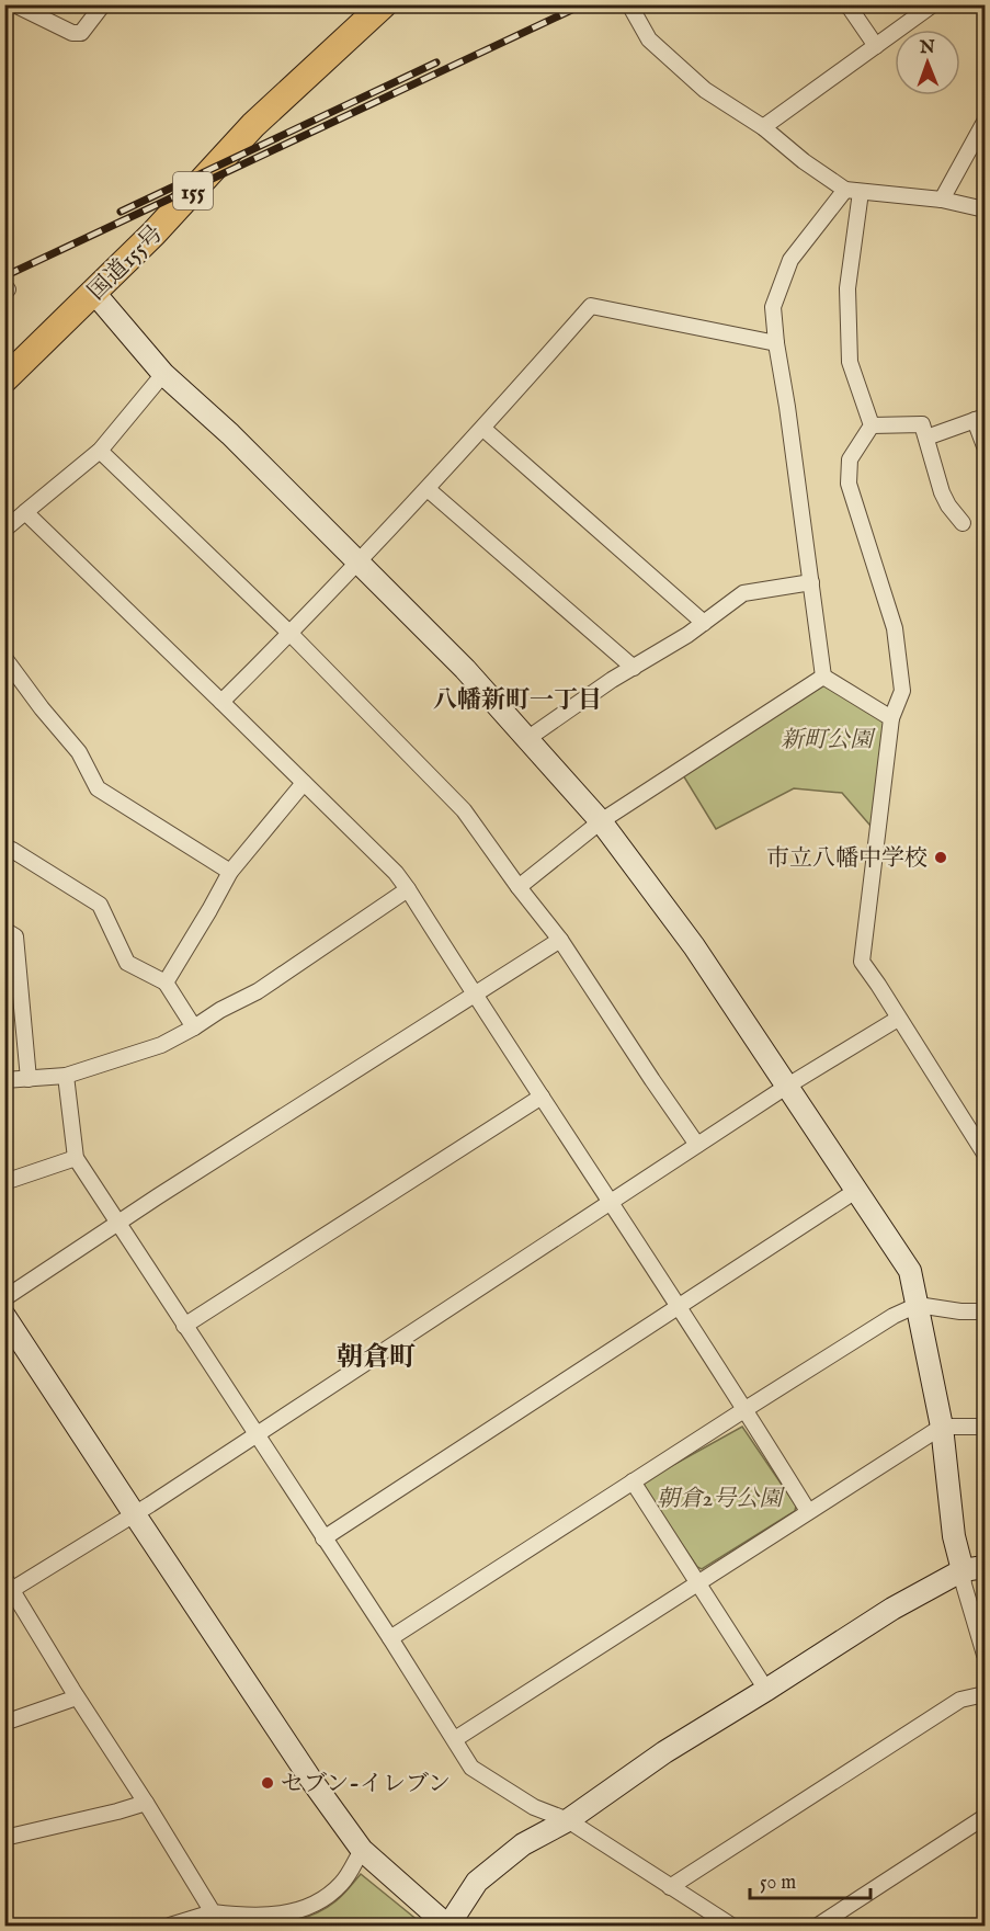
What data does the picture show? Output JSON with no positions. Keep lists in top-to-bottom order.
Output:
{
  "streets": {
    "highway": ["155", "国道155号"]
  },
  "districts": ["八幡新町一丁目", "朝倉町"],
  "parks": ["新町公園", "朝倉2号公園"],
  "places": ["市立八幡中学校", "セブン-イレブン"],
  "scale_bar": "50 m",
  "north": "top"
}
